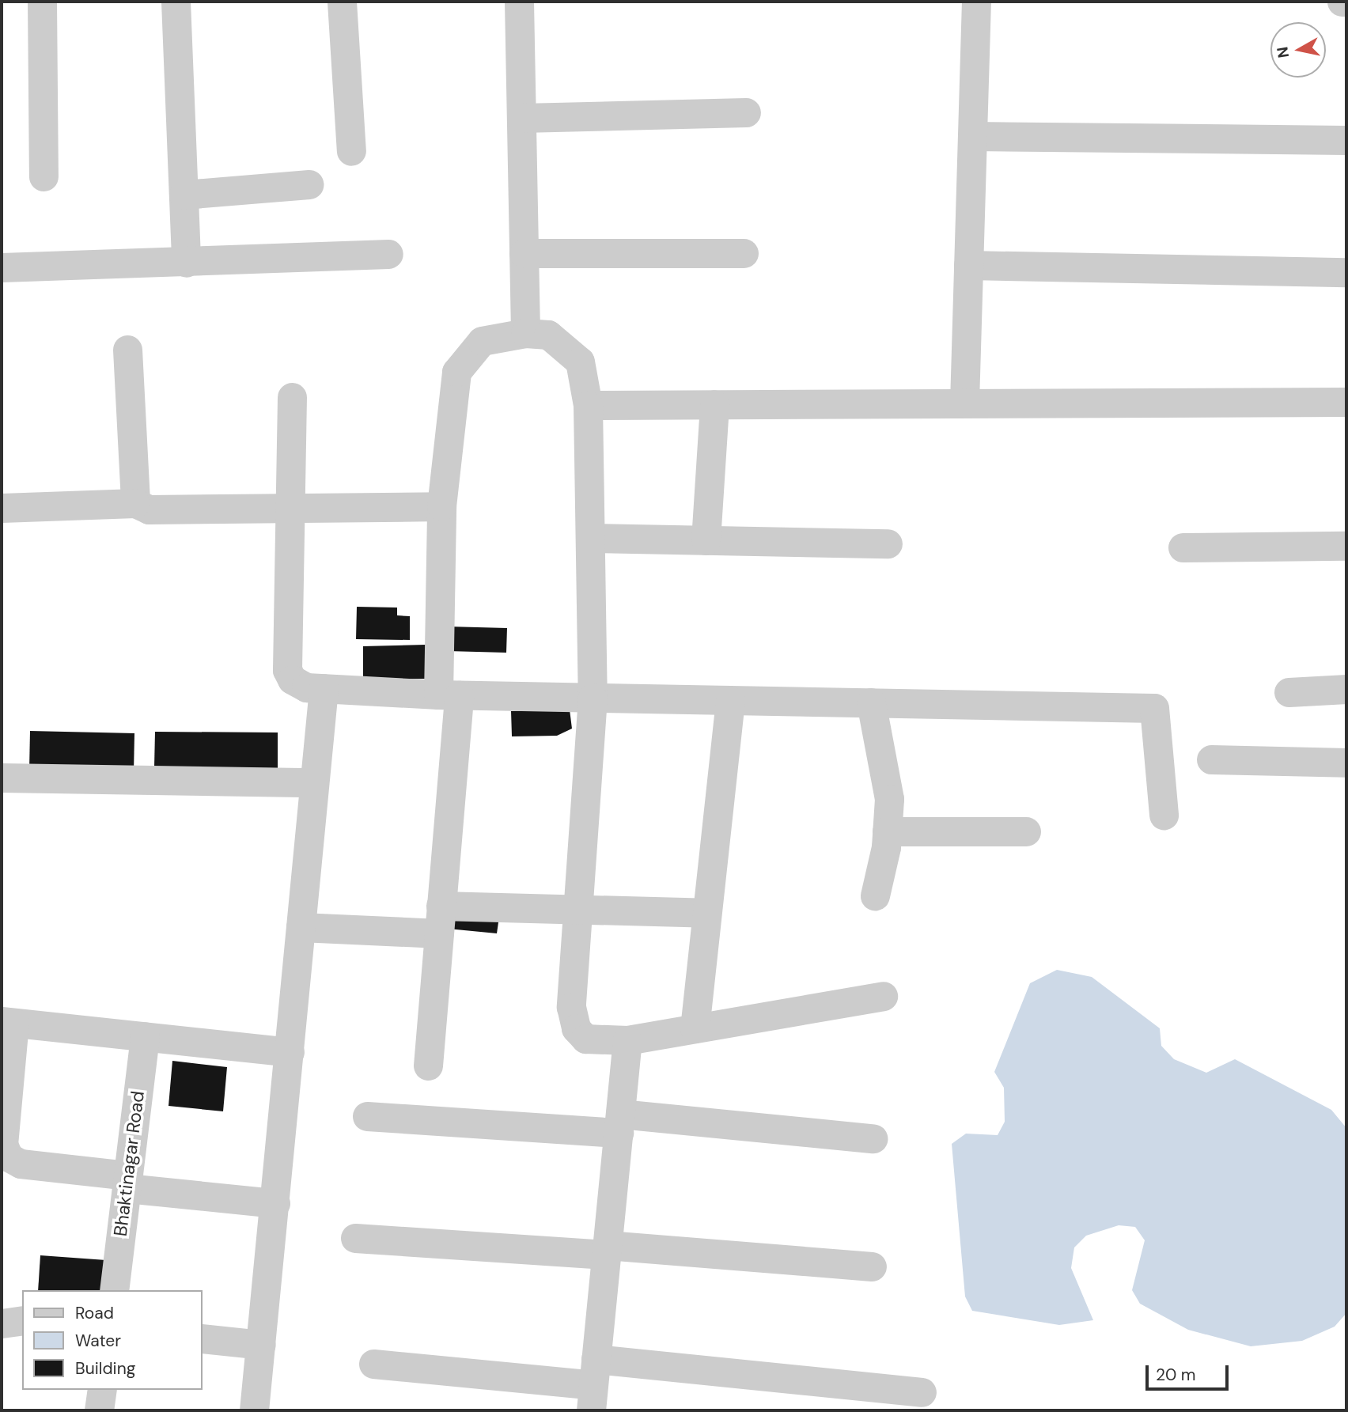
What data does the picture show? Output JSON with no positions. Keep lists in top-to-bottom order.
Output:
{
  "streets": {
    "street": ["Bhaktinagar Road"]
  },
  "legend": ["Road", "Water", "Building"],
  "scale_bar": "20 m",
  "north": "left"
}
